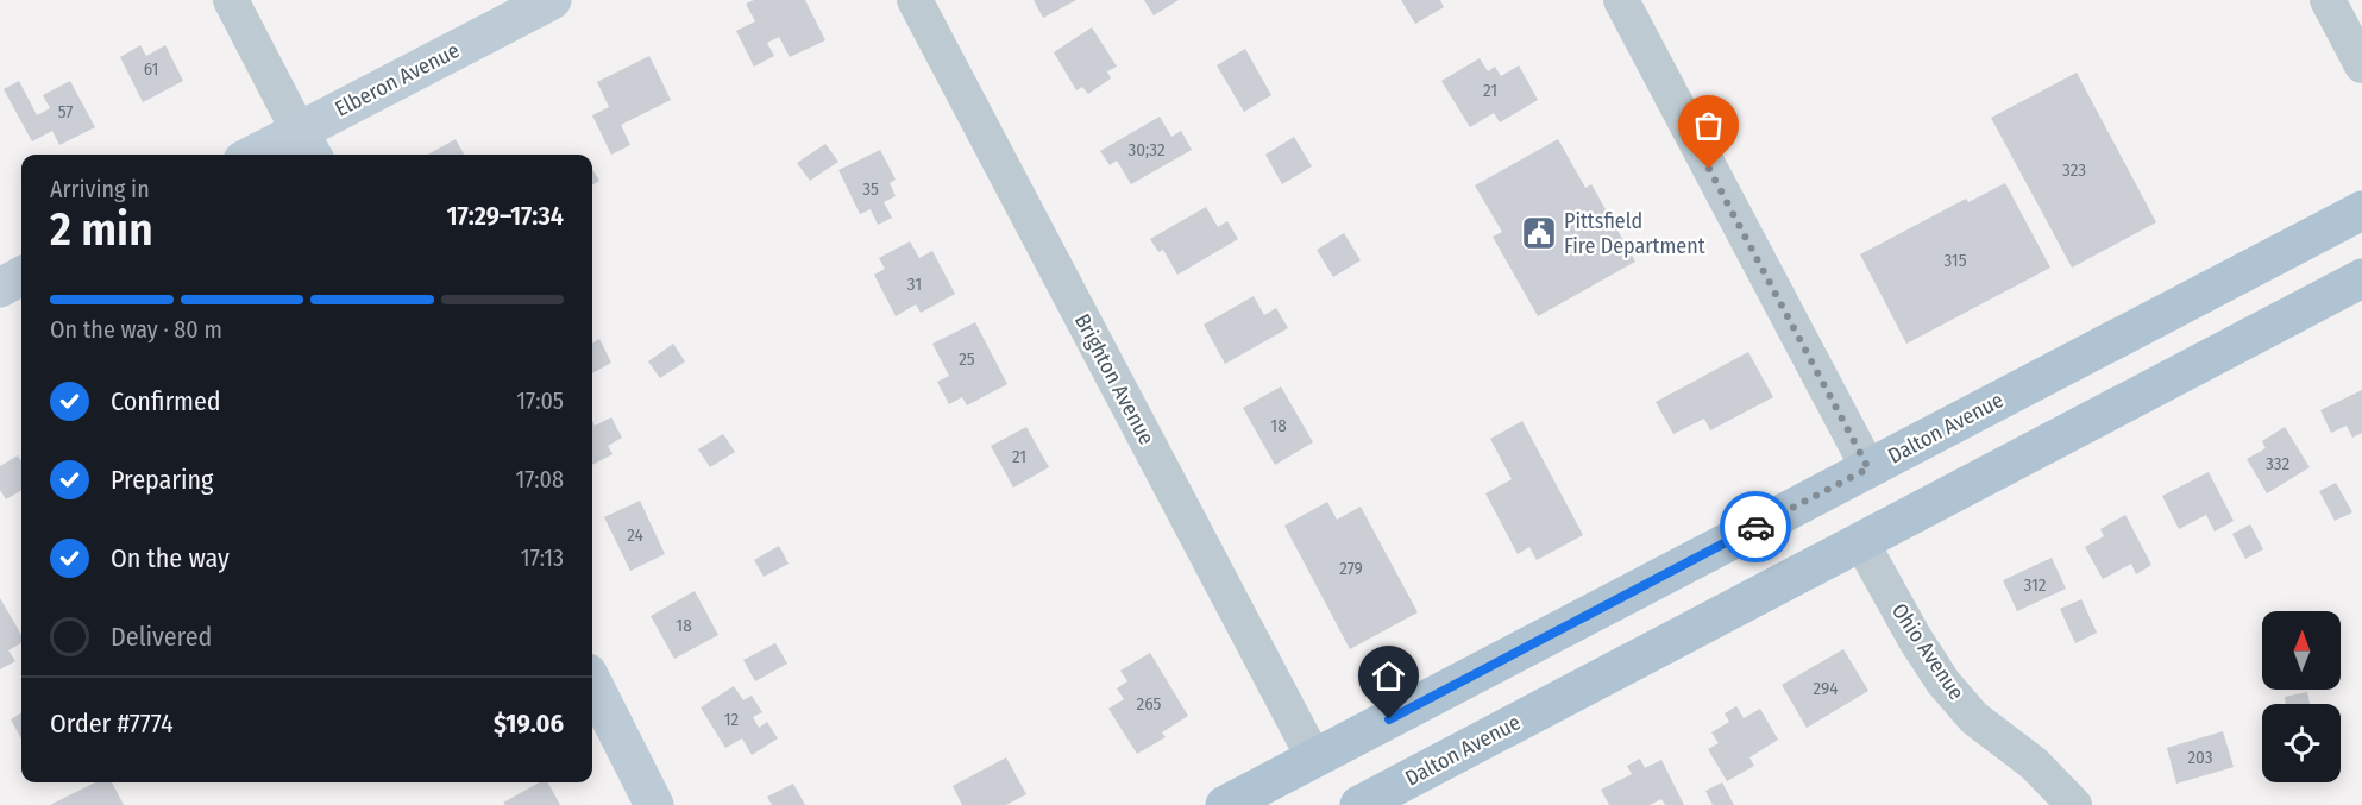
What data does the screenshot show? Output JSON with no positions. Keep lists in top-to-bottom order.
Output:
{
  "streets": {
    "main road": ["Dalton Avenue"],
    "street": ["Elberon Avenue", "Brighton Avenue", "Ohio Avenue"]
  },
  "crossings": [
    ["Brighton Avenue", "Dalton Avenue"],
    ["Dalton Avenue", "Ohio Avenue"]
  ],
  "places": {
    "public building": ["Pittsfield Fire Department"]
  },
  "house_numbers": [
    "61",
    "21",
    "57",
    "30;32",
    "323",
    "35",
    "315",
    "31",
    "25",
    "18",
    "21",
    "332",
    "24",
    "279",
    "312",
    "18",
    "294",
    "265",
    "12",
    "203"
  ],
  "north": "top",
  "page": {
    "heading": ["2 min", "Arriving in", "17:29–17:34"],
    "panel": ["Order #7774", "$19.06"],
    "bar": "On the way · 80 m",
    "list": [
      ["Confirmed", "17:05"],
      ["Preparing", "17:08"],
      ["On the way", "17:13"],
      "Delivered"
    ]
  }
}
